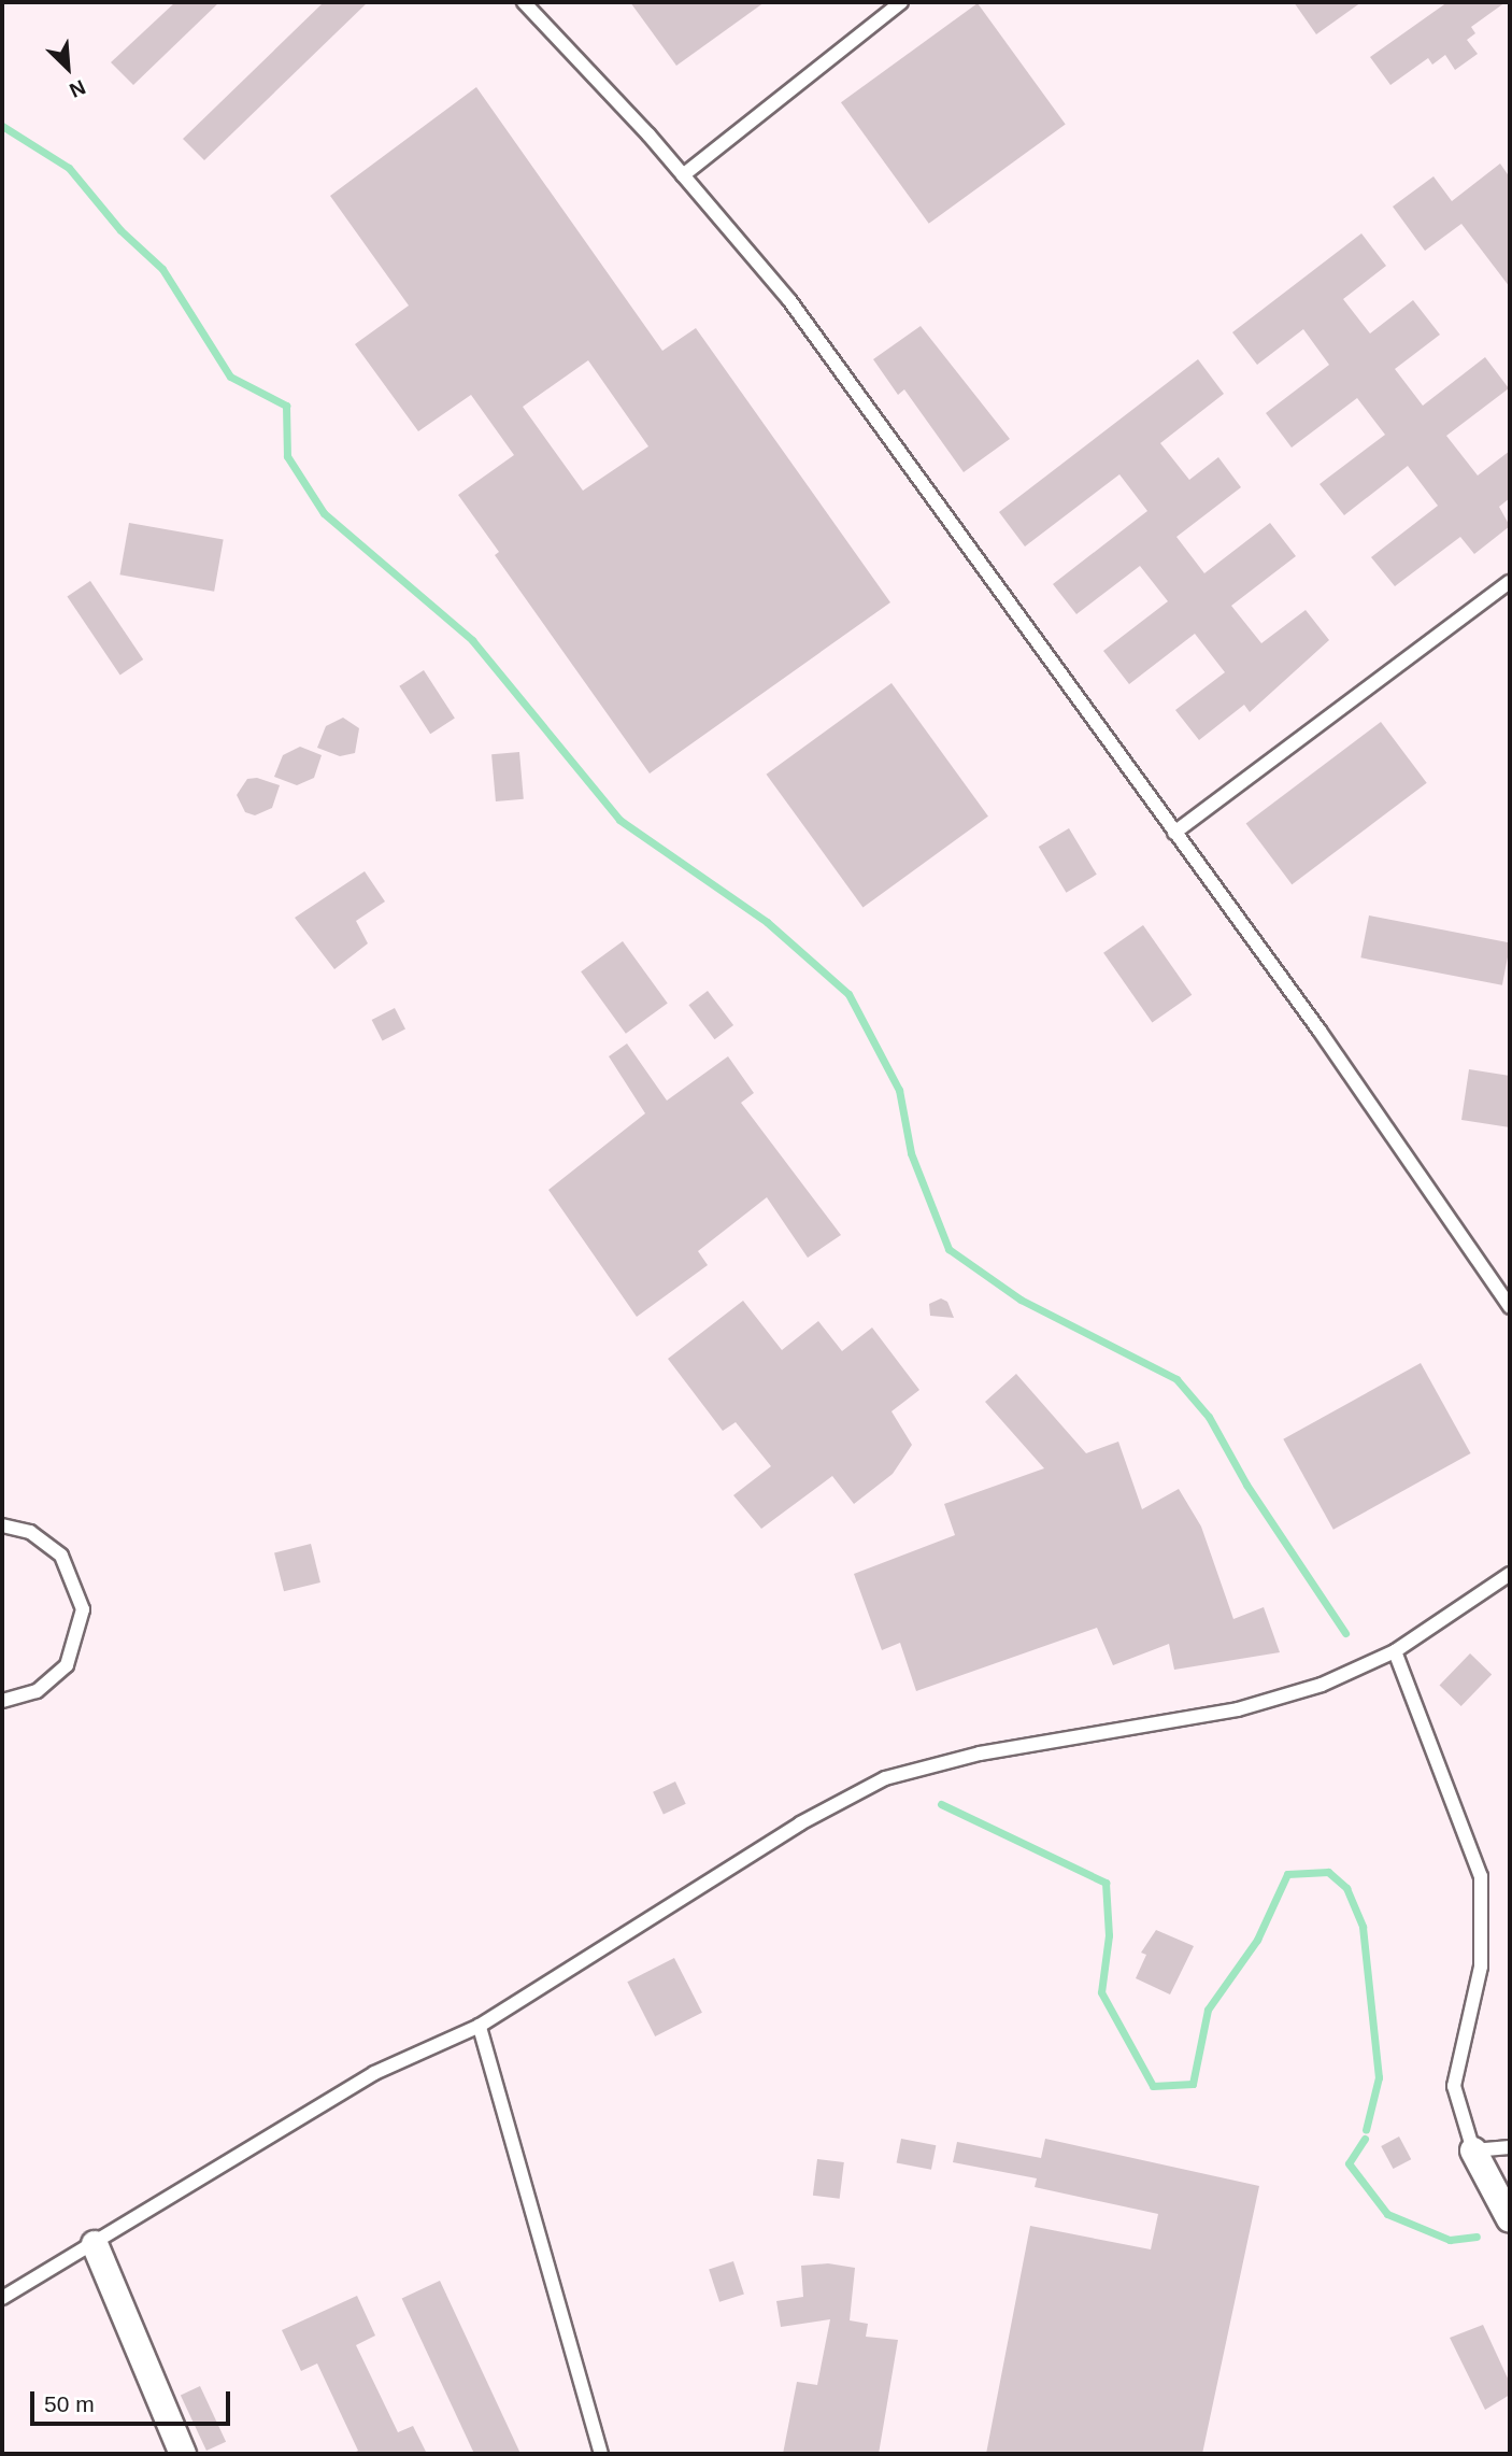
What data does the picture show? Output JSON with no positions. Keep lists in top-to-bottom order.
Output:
{
  "scale_bar": "50 m",
  "north": "bottom right"
}
